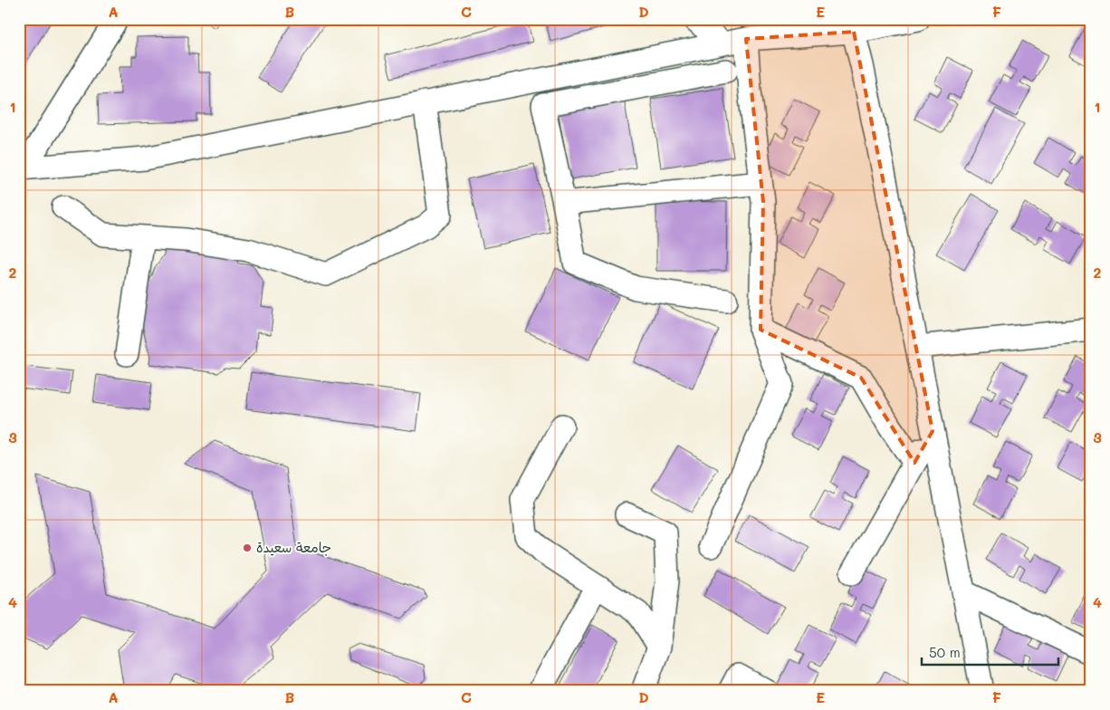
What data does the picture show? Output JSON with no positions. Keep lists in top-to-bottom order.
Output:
{
  "places": ["جامعة سعيدة"],
  "scale_bar": "50 m",
  "grid": {
    "columns": [
      "A",
      "B",
      "C",
      "D",
      "E",
      "F"
    ],
    "rows": [
      "1",
      "2",
      "3",
      "4"
    ]
  }
}
